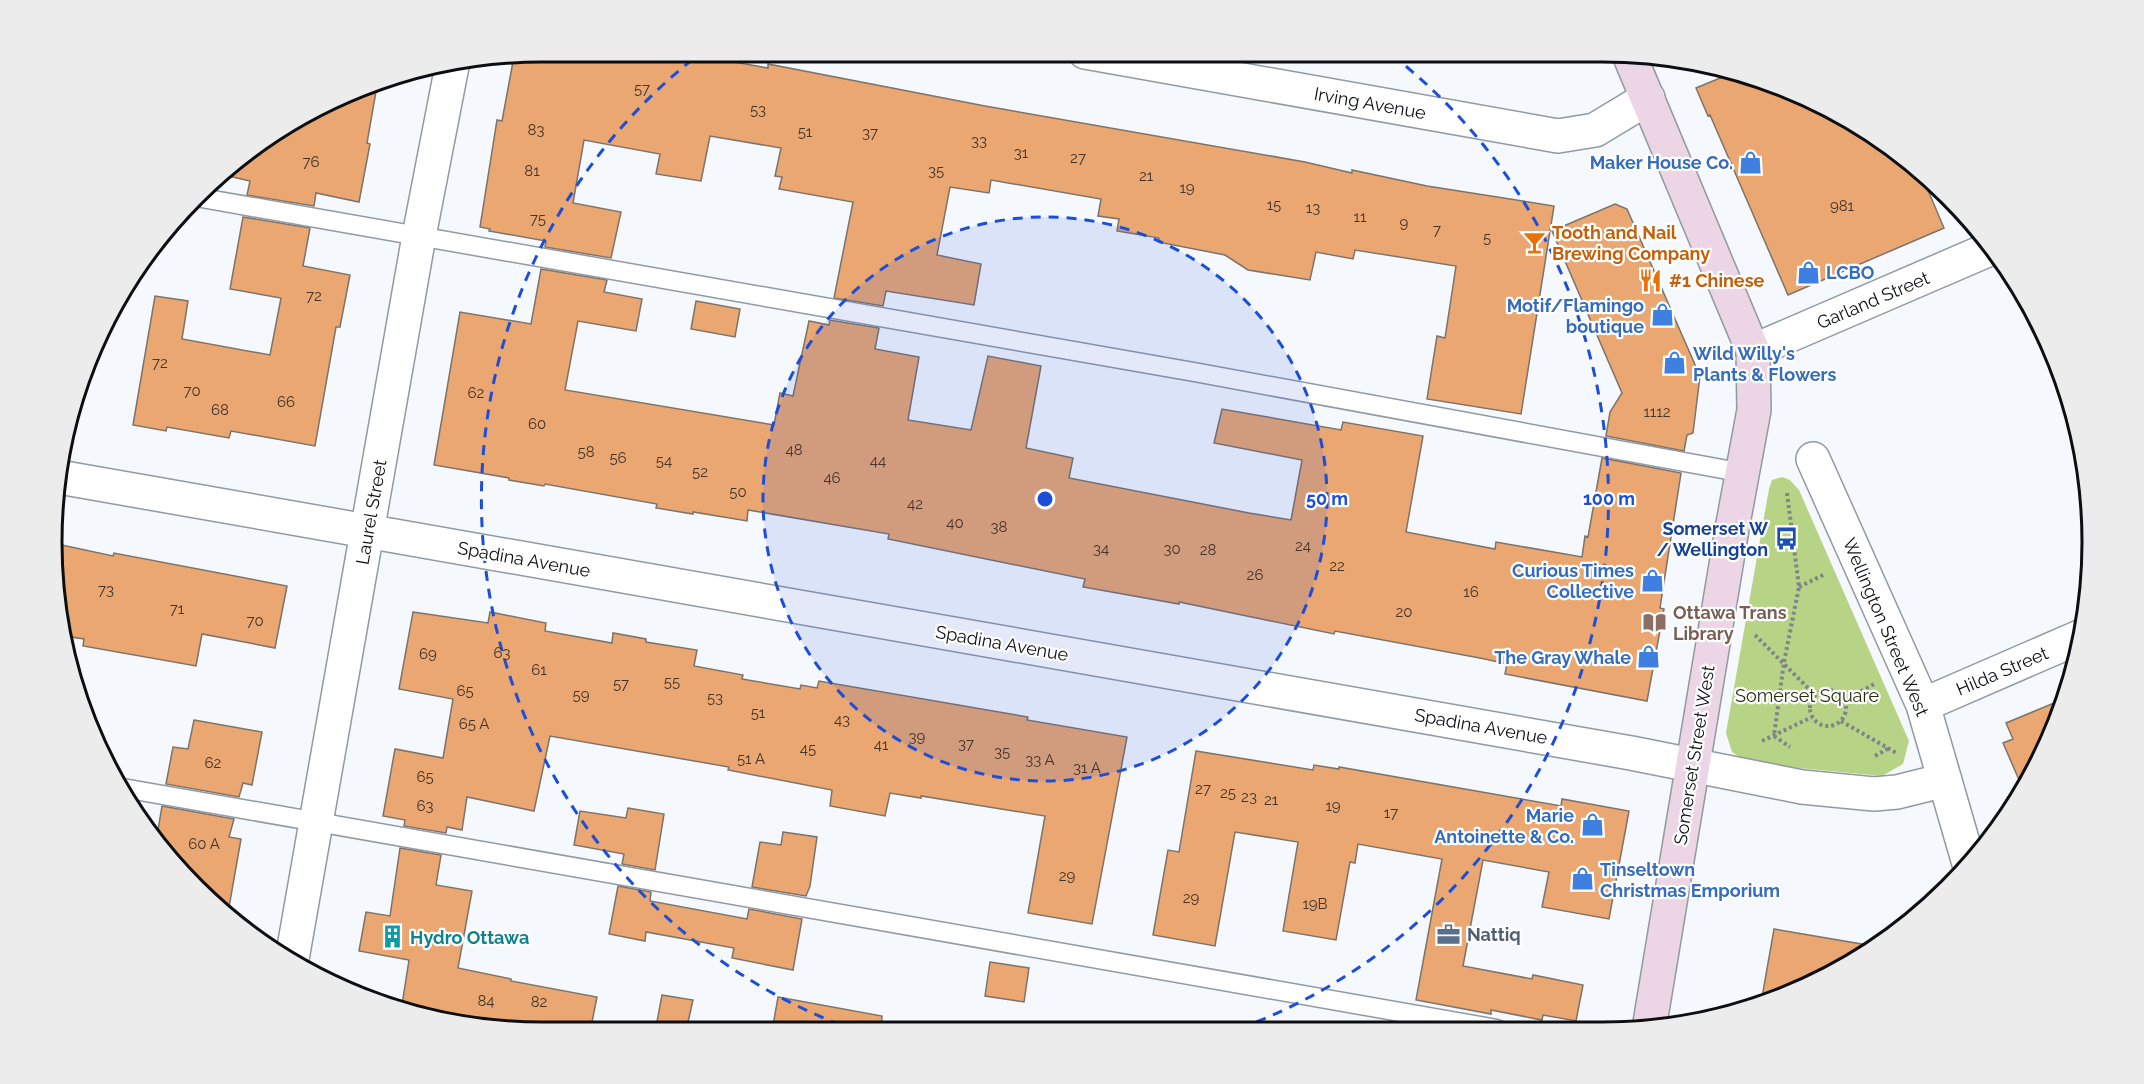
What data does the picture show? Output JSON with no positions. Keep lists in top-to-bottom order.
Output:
{
  "streets": {
    "main road": ["Somerset Street West"],
    "street": [
      "Irving Avenue",
      "Garland Street",
      "Laurel Street",
      "Spadina Avenue",
      "Wellington Street West",
      "Hilda Street"
    ]
  },
  "crossings": [
    ["Garland Street", "Somerset Street West"],
    ["Laurel Street", "Spadina Avenue"],
    ["Spadina Avenue", "Wellington Street West"],
    ["Spadina Avenue", "Somerset Street West"],
    ["Wellington Street West", "Hilda Street"]
  ],
  "parks": ["Somerset Square"],
  "places": {
    "shop": [
      "Maker House Co.",
      "LCBO",
      "Motif/Flamingo boutique",
      "Wild Willy's Plants & Flowers",
      "Curious Times Collective",
      "The Gray Whale",
      "Marie Antoinette & Co.",
      "Tinseltown Christmas Emporium"
    ],
    "bar": ["Tooth and Nail Brewing Company"],
    "restaurant": ["#1 Chinese"],
    "bus stop": ["Somerset W / Wellington"],
    "library": ["Ottawa Trans Library"],
    "office": ["Nattiq"],
    "building": ["Hydro Ottawa"]
  },
  "house_numbers": [
    "57",
    "53",
    "83",
    "51",
    "37",
    "33",
    "31",
    "27",
    "76",
    "81",
    "35",
    "21",
    "19",
    "15",
    "981",
    "13",
    "11",
    "75",
    "9",
    "7",
    "5",
    "72",
    "72",
    "70",
    "62",
    "66",
    "68",
    "1112",
    "60",
    "48",
    "58",
    "56",
    "54",
    "44",
    "52",
    "46",
    "50",
    "42",
    "40",
    "38",
    "24",
    "34",
    "30",
    "28",
    "22",
    "26",
    "73",
    "16",
    "71",
    "20",
    "70",
    "63",
    "69",
    "61",
    "55",
    "57",
    "65",
    "59",
    "53",
    "51",
    "43",
    "65 A",
    "39",
    "37",
    "41",
    "45",
    "35",
    "51 A",
    "33 A",
    "62",
    "31 A",
    "65",
    "27",
    "25",
    "23",
    "21",
    "63",
    "19",
    "17",
    "60 A",
    "29",
    "29",
    "19B",
    "84",
    "82"
  ],
  "rings": ["50 m", "100 m"]
}
